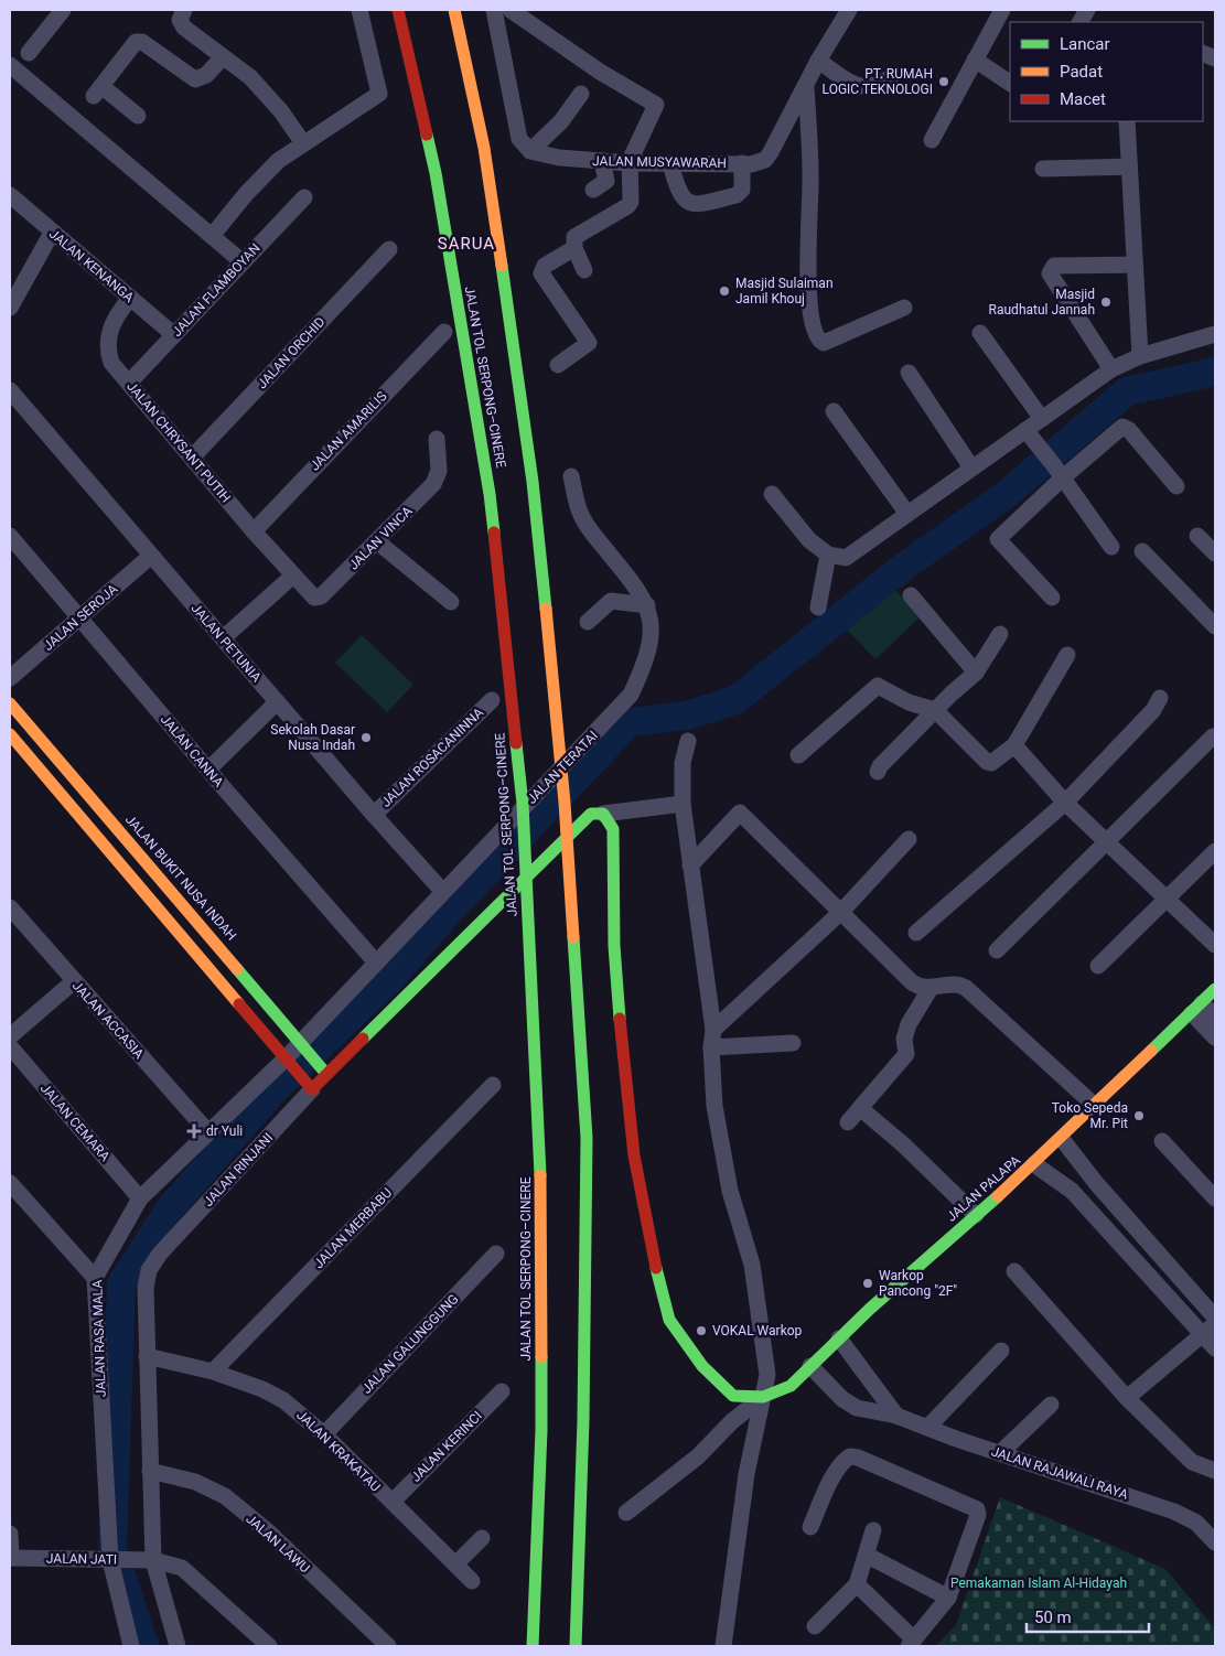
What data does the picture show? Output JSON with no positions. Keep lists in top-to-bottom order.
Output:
{
  "streets": {
    "main road": [
      "JALAN TOL SERPONG–CINERE",
      "JALAN BUKIT NUSA INDAH",
      "JALAN RINJANI",
      "JALAN PALAPA"
    ],
    "street": [
      "JALAN MUSYAWARAH",
      "JALAN KENANGA",
      "JALAN FLAMBOYAN",
      "JALAN ORCHID",
      "JALAN AMARILIS",
      "JALAN CHRYSANT PUTIH",
      "JALAN VINCA",
      "JALAN SEROJA",
      "JALAN PETUNIA",
      "JALAN CANNA",
      "JALAN ROSACANINNA",
      "JALAN TERATAI",
      "JALAN ACCASIA",
      "JALAN CEMARA",
      "JALAN MERBABU",
      "JALAN RASA MALA",
      "JALAN GALUNGGUNG",
      "JALAN KERINCI",
      "JALAN KRAKATAU",
      "JALAN RAJAWALI RAYA",
      "JALAN LAWU",
      "JALAN JATI"
    ]
  },
  "crossings": [
    ["JALAN KENANGA", "JALAN FLAMBOYAN"],
    ["JALAN KENANGA", "JALAN CHRYSANT PUTIH"],
    ["JALAN FLAMBOYAN", "JALAN CHRYSANT PUTIH"],
    ["JALAN ORCHID", "JALAN CHRYSANT PUTIH"],
    ["JALAN AMARILIS", "JALAN CHRYSANT PUTIH"],
    ["JALAN CHRYSANT PUTIH", "JALAN VINCA"],
    ["JALAN SEROJA", "JALAN PETUNIA"],
    ["JALAN SEROJA", "JALAN CANNA"],
    ["JALAN PETUNIA", "JALAN ROSACANINNA"],
    ["JALAN PETUNIA", "JALAN TERATAI"],
    ["JALAN CANNA", "JALAN TERATAI"],
    ["JALAN TERATAI", "JALAN BUKIT NUSA INDAH"],
    ["JALAN TERATAI", "JALAN RASA MALA"],
    ["JALAN BUKIT NUSA INDAH", "JALAN RINJANI"],
    ["JALAN BUKIT NUSA INDAH", "JALAN RASA MALA"],
    ["JALAN ACCASIA", "JALAN RASA MALA"],
    ["JALAN CEMARA", "JALAN RASA MALA"],
    ["JALAN RINJANI", "JALAN KRAKATAU"],
    ["JALAN RINJANI", "JALAN LAWU"],
    ["JALAN RINJANI", "JALAN JATI"],
    ["JALAN PALAPA", "JALAN RAJAWALI RAYA"],
    ["JALAN MERBABU", "JALAN KRAKATAU"],
    ["JALAN RASA MALA", "JALAN JATI"],
    ["JALAN GALUNGGUNG", "JALAN KRAKATAU"],
    ["JALAN KERINCI", "JALAN KRAKATAU"]
  ],
  "districts": ["SARUA"],
  "parks": ["Pemakaman Islam Al-Hidayah"],
  "places": {
    "other": [
      "PT. RUMAH LOGIC TEKNOLOGI",
      "Masjid Sulaiman Jamil Khouj",
      "Masjid Raudhatul Jannah",
      "Sekolah Dasar Nusa Indah",
      "Toko Sepeda Mr. Pit",
      "Warkop Pancong \"2F\"",
      "VOKAL Warkop"
    ],
    "health": ["dr Yuli"]
  },
  "legend": ["Lancar", "Padat", "Macet"],
  "scale_bar": "50 m"
}
